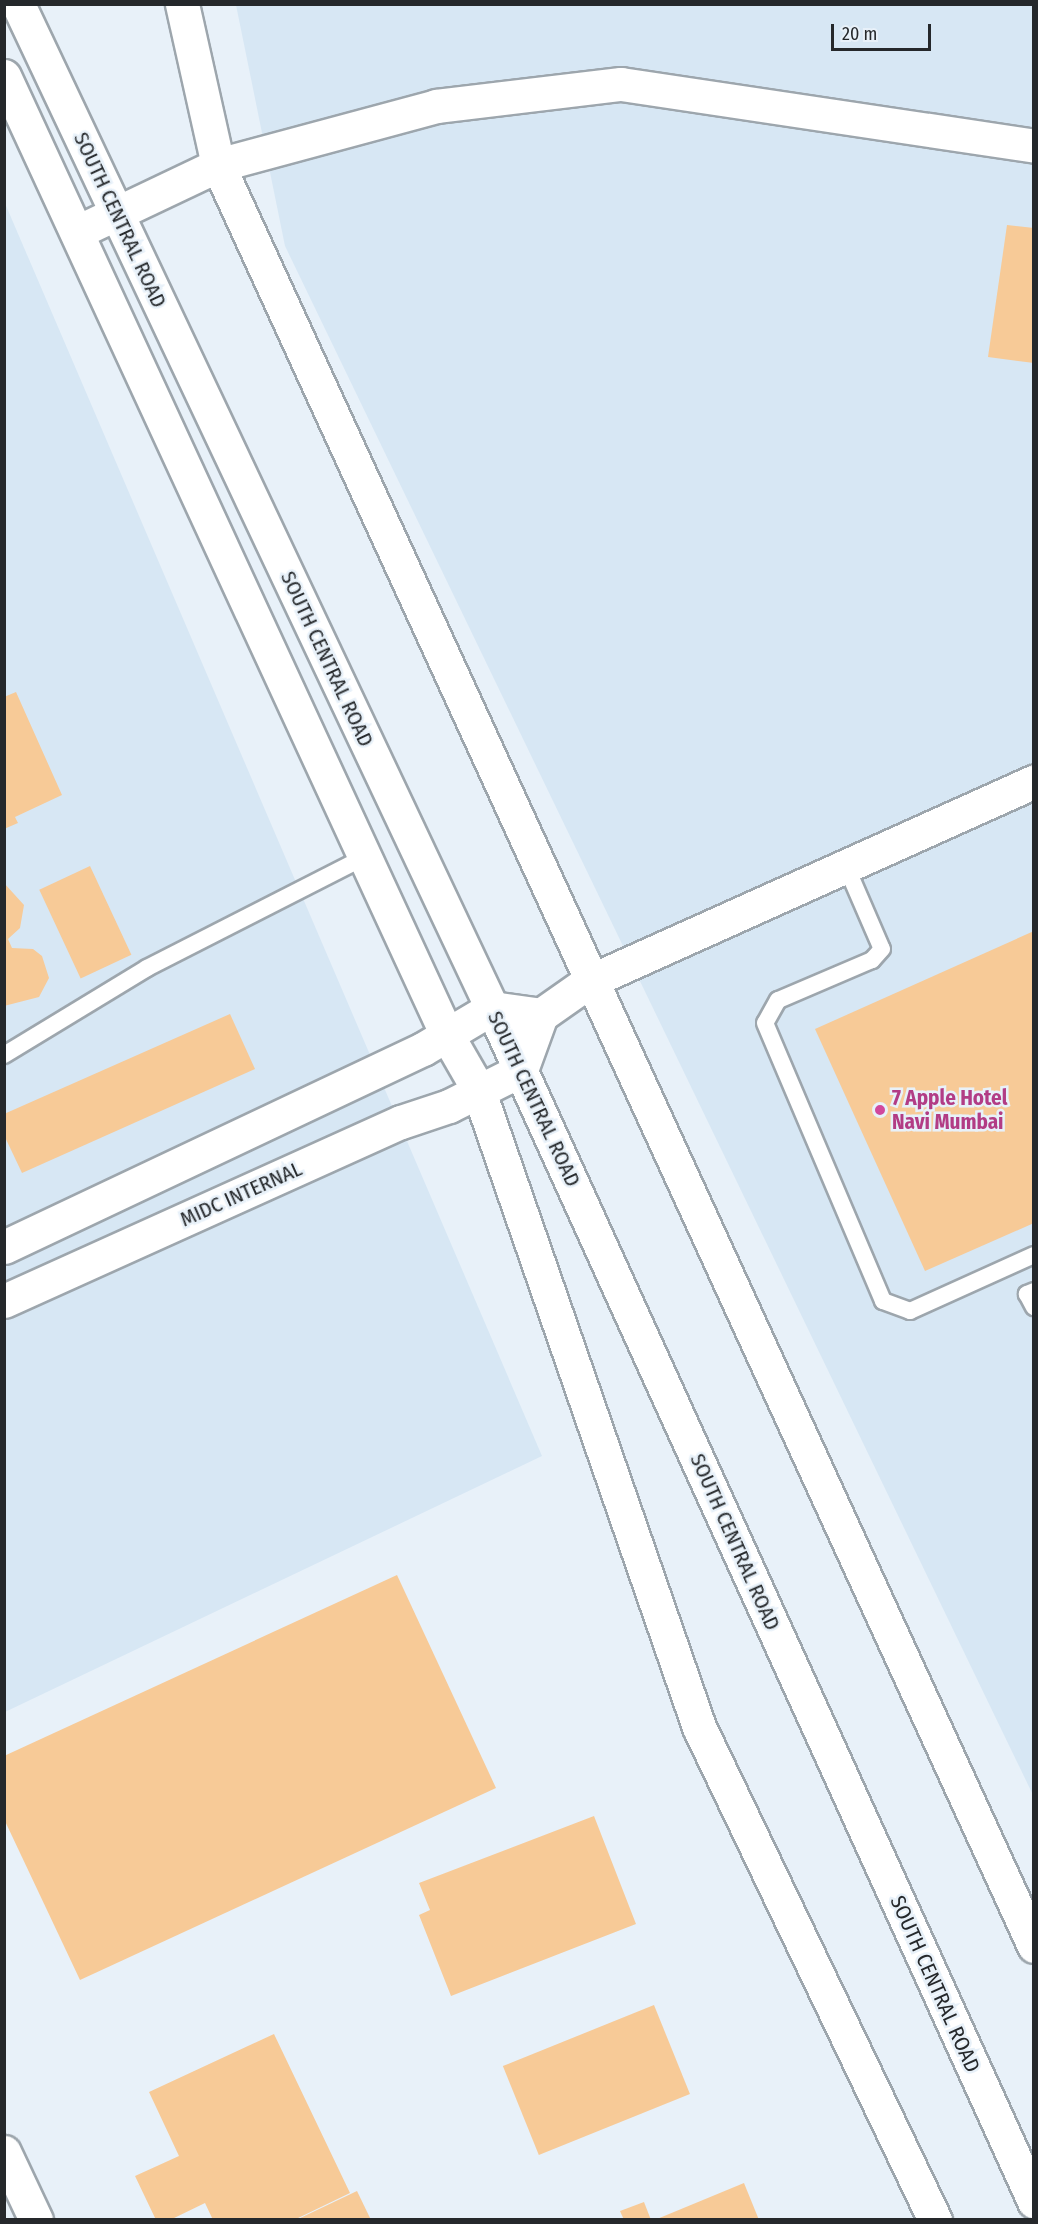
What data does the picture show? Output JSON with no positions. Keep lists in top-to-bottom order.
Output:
{
  "streets": {
    "street": ["SOUTH CENTRAL ROAD", "MIDC INTERNAL"]
  },
  "crossings": [
    ["SOUTH CENTRAL ROAD", "MIDC INTERNAL"]
  ],
  "places": ["7 Apple Hotel Navi Mumbai"],
  "scale_bar": "20 m"
}
